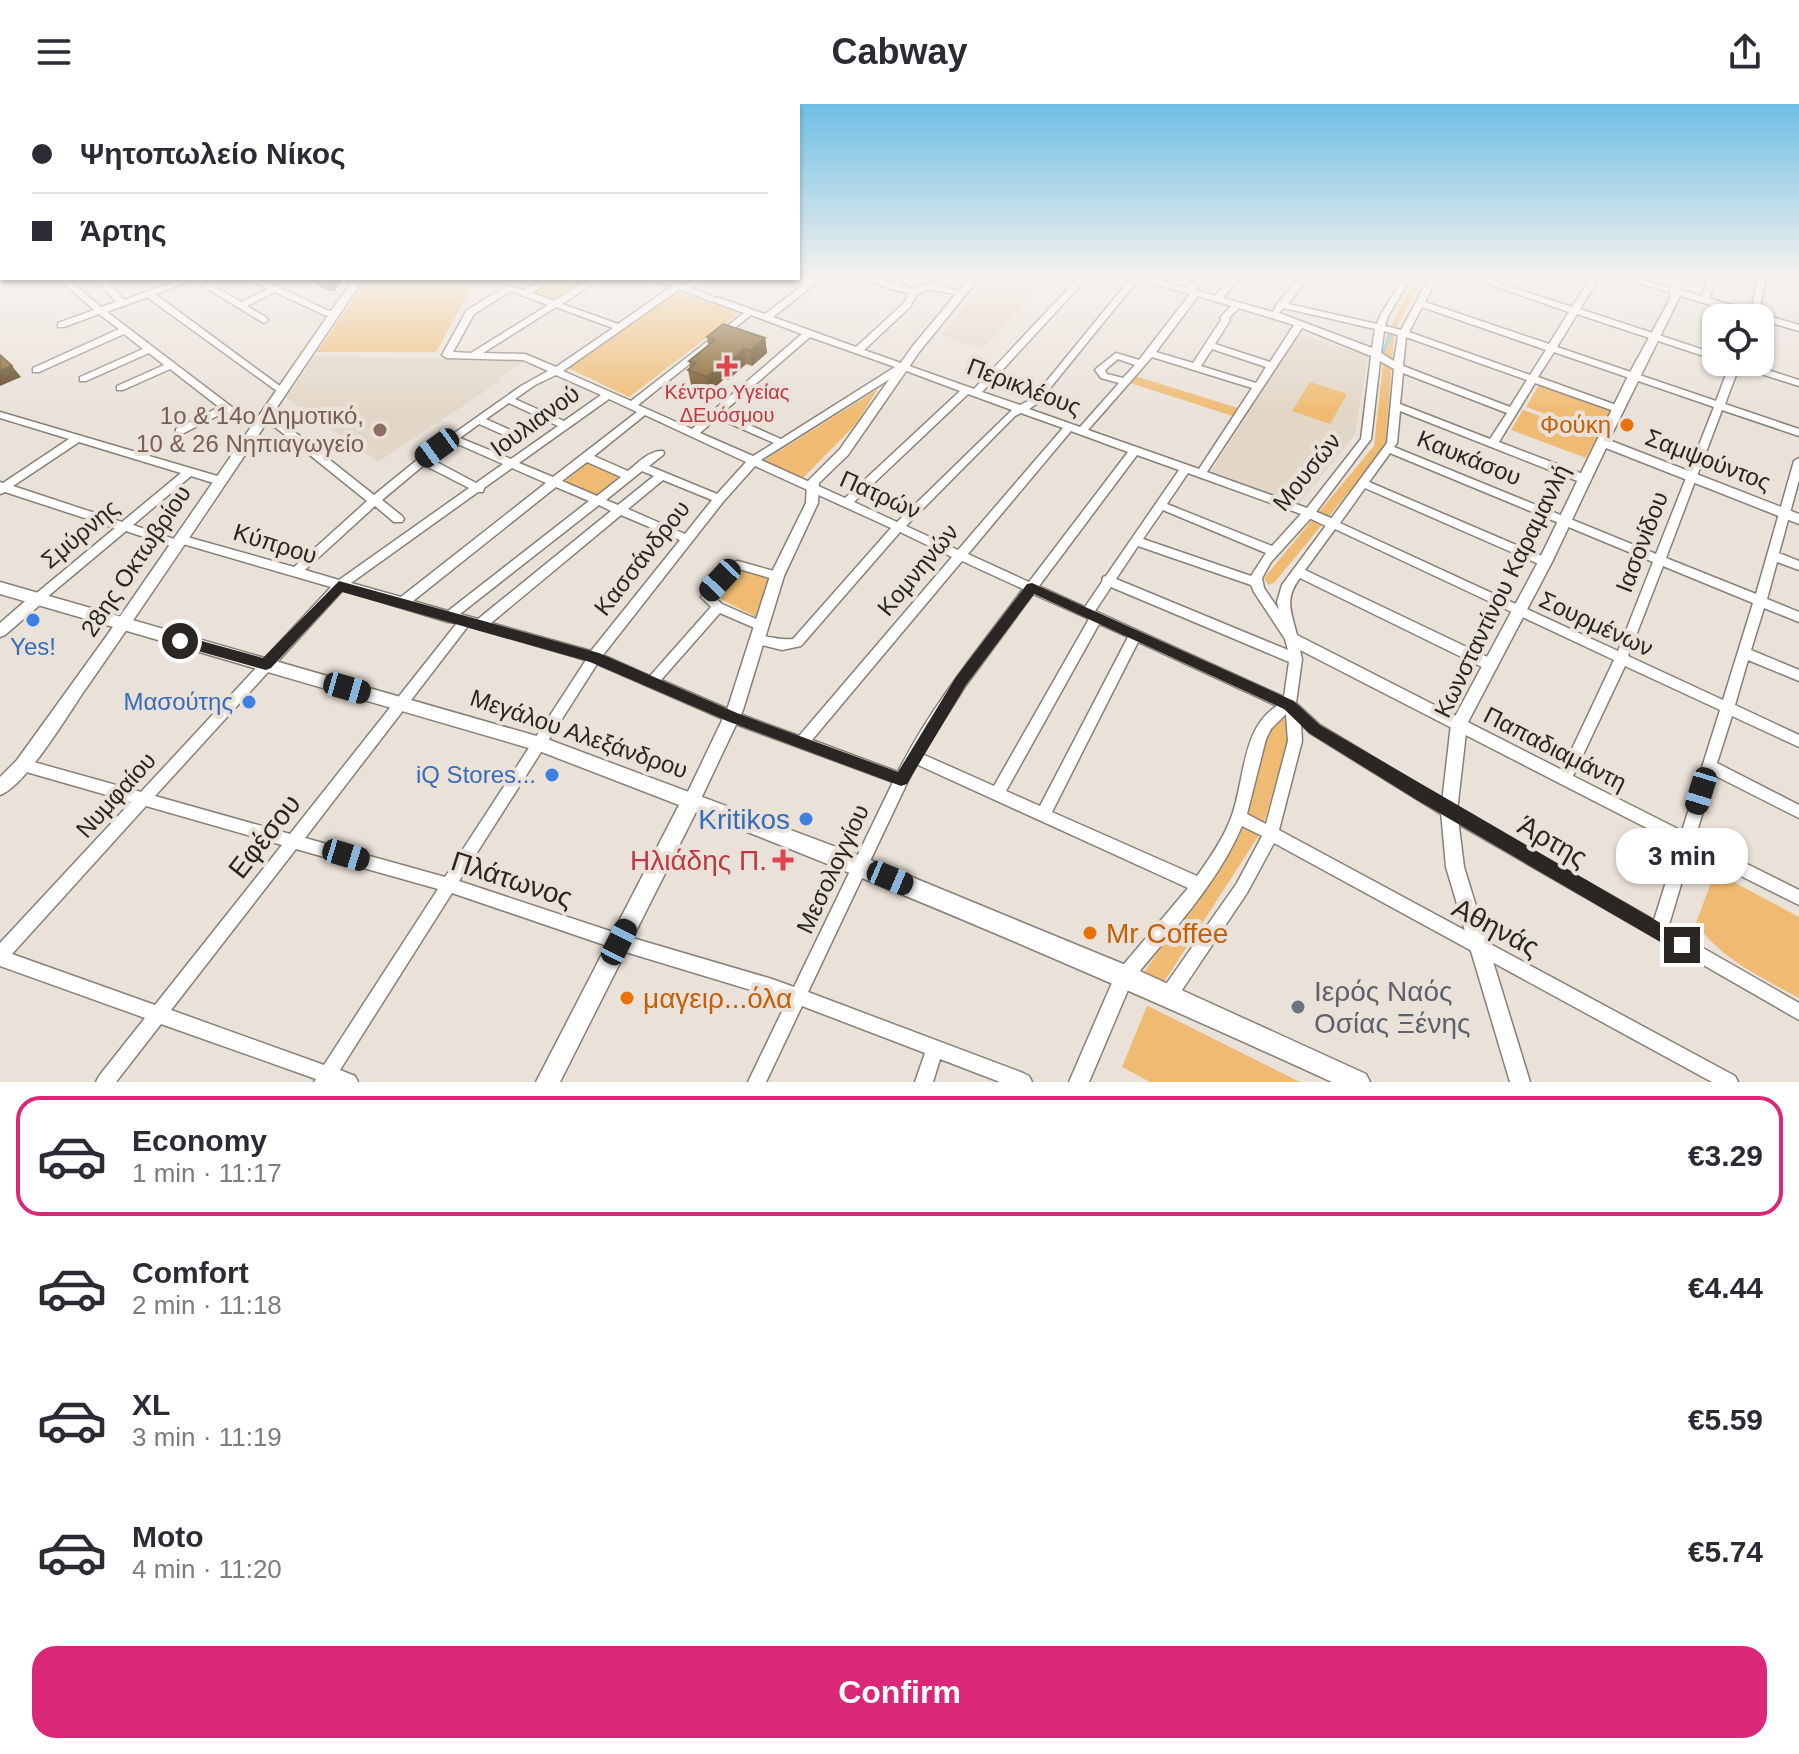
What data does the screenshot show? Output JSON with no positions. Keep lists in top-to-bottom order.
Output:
{
  "streets": {
    "main road": ["Μεγάλου Αλεξάνδρου"],
    "street": [
      "Περικλέους",
      "Ιουλιανού",
      "Καυκάσου",
      "Σαμψούντος",
      "Μουσών",
      "Πατρών",
      "Σμύρνης",
      "Ιασoνίδου",
      "Κύπρου",
      "Κασσάνδρου",
      "28ης Οκτωβρίου",
      "Κομνηνών",
      "Κωνσταντίνου Καραμανλή",
      "Σουρμένων",
      "Παπαδιαμάντη",
      "Νυμφαίου",
      "Εφέσου",
      "Άρτης",
      "Μεσολογγίου",
      "Πλάτωνος",
      "Αθηνάς"
    ]
  },
  "crossings": [
    ["Περικλέους", "Μουσών"],
    ["Περικλέους", "Κασσάνδρου"],
    ["Περικλέους", "Κομνηνών"],
    ["Περικλέους", "Σουρμένων"],
    ["Περικλέους", "Μεσολογγίου"],
    ["Ιουλιανού", "Πατρών"],
    ["Ιουλιανού", "Κύπρου"],
    ["Ιουλιανού", "Μεγάλου Αλεξάνδρου"],
    ["Ιουλιανού", "Νυμφαίου"],
    ["Καυκάσου", "Ιασoνίδου"],
    ["Καυκάσου", "Κωνσταντίνου Καραμανλή"],
    ["Σαμψούντος", "Ιασoνίδου"],
    ["Σαμψούντος", "Κωνσταντίνου Καραμανλή"],
    ["Πατρών", "Κασσάνδρου"],
    ["Πατρών", "Κομνηνών"],
    ["Πατρών", "Άρτης"],
    ["Πατρών", "Μεσολογγίου"],
    ["Σμύρνης", "Κύπρου"],
    ["Σμύρνης", "Μεγάλου Αλεξάνδρου"],
    ["Ιασoνίδου", "Σουρμένων"],
    ["Ιασoνίδου", "Παπαδιαμάντη"],
    ["Κύπρου", "Κασσάνδρου"],
    ["Κύπρου", "28ης Οκτωβρίου"],
    ["Κύπρου", "Κομνηνών"],
    ["Κύπρου", "Εφέσου"],
    ["Κύπρου", "Μεσολογγίου"],
    ["Κασσάνδρου", "Μεγάλου Αλεξάνδρου"],
    ["Κασσάνδρου", "Πλάτωνος"],
    ["28ης Οκτωβρίου", "Μεγάλου Αλεξάνδρου"],
    ["28ης Οκτωβρίου", "Πλάτωνος"],
    ["Κωνσταντίνου Καραμανλή", "Σουρμένων"],
    ["Κωνσταντίνου Καραμανλή", "Παπαδιαμάντη"],
    ["Κωνσταντίνου Καραμανλή", "Άρτης"],
    ["Κωνσταντίνου Καραμανλή", "Αθηνάς"],
    ["Μεγάλου Αλεξάνδρου", "Νυμφαίου"],
    ["Μεγάλου Αλεξάνδρου", "Εφέσου"],
    ["Μεγάλου Αλεξάνδρου", "Μεσολογγίου"],
    ["Νυμφαίου", "Πλάτωνος"],
    ["Εφέσου", "Πλάτωνος"],
    ["Μεσολογγίου", "Πλάτωνος"]
  ],
  "places": {
    "health": ["Κέντρο Υγείας ΔΕυόσμου", "Ηλιάδης Π."],
    "other": [
      "Φούκη",
      "1ο & 14ο Δημοτικό, 10 & 26 Νηπιαγωγείο",
      "Yes!",
      "Μασούτης",
      "iQ Stores...",
      "Kritikos",
      "Mr Coffee",
      "μαγειρ...όλα",
      "Ιερός Ναός Οσίας Ξένης"
    ]
  },
  "page": {
    "header": "Cabway",
    "banner": ["Ψητοπωλείο Νίκος", "Άρτης"],
    "bubble": "3 min",
    "list": [
      {
        "name": "Economy",
        "note": "1 min · 11:17",
        "value": "€3.29"
      },
      {
        "name": "Comfort",
        "note": "2 min · 11:18",
        "value": "€4.44"
      },
      {
        "name": "XL",
        "note": "3 min · 11:19",
        "value": "€5.59"
      },
      {
        "name": "Moto",
        "note": "4 min · 11:20",
        "value": "€5.74"
      }
    ],
    "buttons": "Confirm"
  }
}
